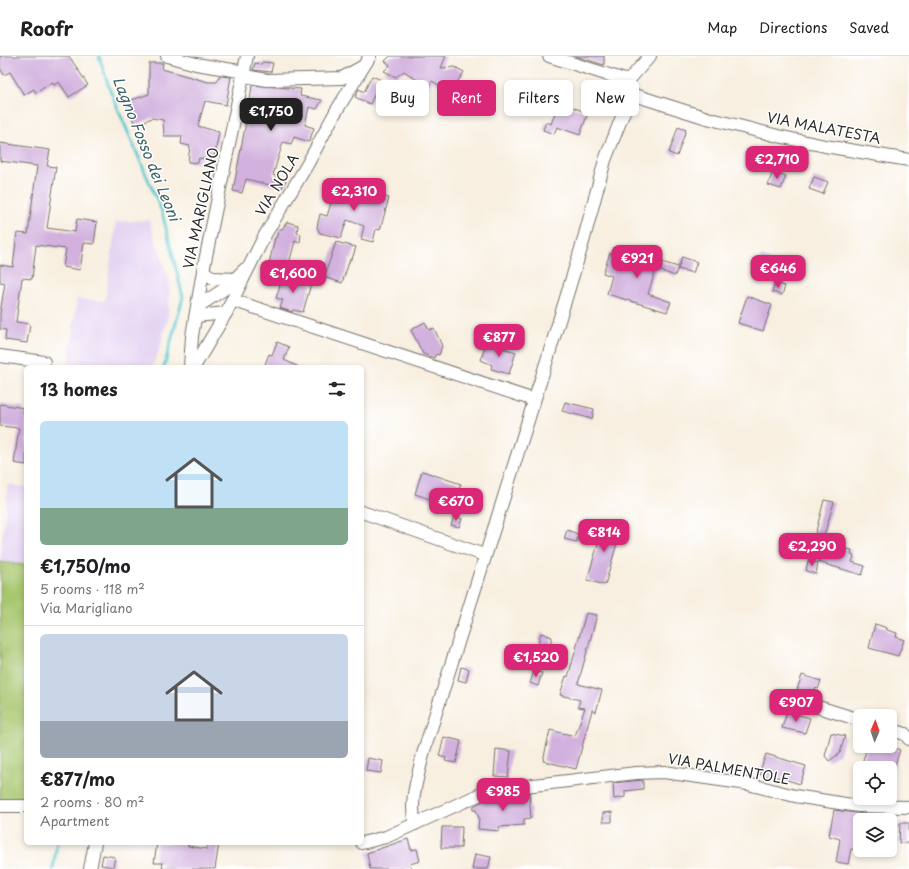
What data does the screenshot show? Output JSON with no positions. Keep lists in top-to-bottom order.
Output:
{
  "streets": {
    "street": [
      "VIA MALATESTA",
      "VIA NOLA",
      "VIA MARIGLIANO",
      "VIA PALMENTOLE"
    ]
  },
  "crossings": [
    ["VIA NOLA", "VIA MARIGLIANO"]
  ],
  "water": ["Lagno Fosso dei Leoni"],
  "north": "top",
  "page": {
    "header": "Roofr",
    "nav": ["Map", "Directions", "Saved"],
    "chip": [
      "Buy",
      "Rent",
      "Filters",
      "New"
    ],
    "price": [
      "€1,750",
      "€2,710",
      "€2,310",
      "€921",
      "€646",
      "€1,600",
      "€877",
      "€670",
      "€814",
      "€2,290",
      "€1,520",
      "€907",
      "€985"
    ],
    "heading": "13 homes",
    "list": [
      {
        "name": "€1,750/mo",
        "note": "5 rooms · 118 m² · Via Marigliano"
      },
      {
        "name": "€877/mo",
        "note": "2 rooms · 80 m² · Apartment"
      }
    ]
  }
}
